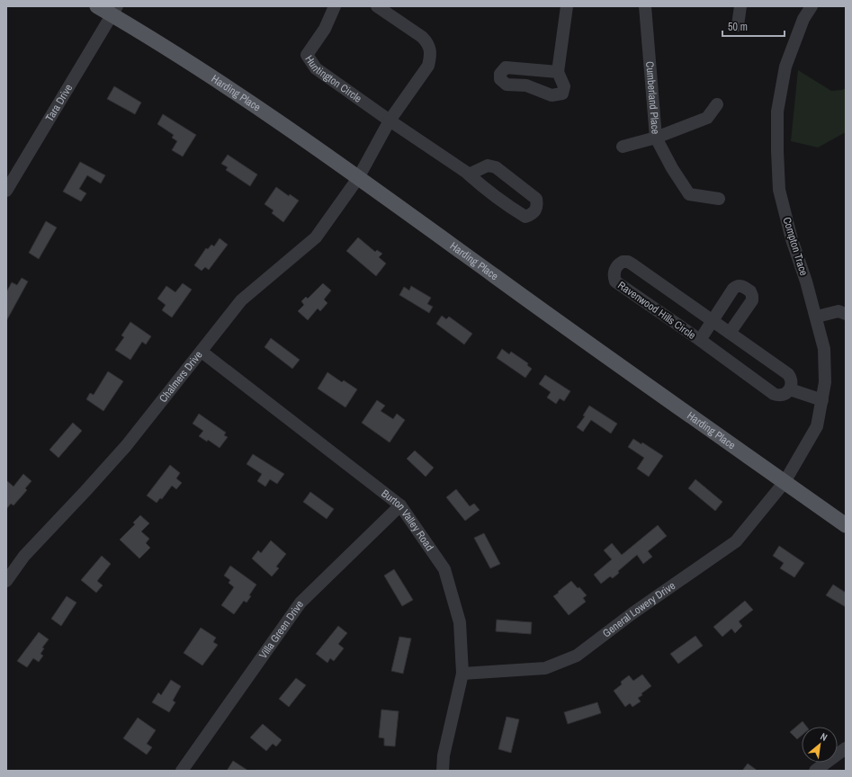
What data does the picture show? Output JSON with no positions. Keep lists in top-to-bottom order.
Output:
{
  "streets": {
    "main road": ["Harding Place"],
    "street": [
      "Huntington Circle",
      "Cumberland Place",
      "Tara Drive",
      "Compton Trace",
      "Ravenwood Hills Circle",
      "Chalmers Drive",
      "Burton Valley Road",
      "General Lowery Drive",
      "Villa Green Drive"
    ]
  },
  "crossings": [
    ["Harding Place", "Tara Drive"],
    ["Harding Place", "Compton Trace"],
    ["Harding Place", "Chalmers Drive"],
    ["Harding Place", "General Lowery Drive"],
    ["Compton Trace", "General Lowery Drive"],
    ["Chalmers Drive", "Burton Valley Road"],
    ["Burton Valley Road", "General Lowery Drive"],
    ["Burton Valley Road", "Villa Green Drive"]
  ],
  "scale_bar": "50 m",
  "north": "top right"
}
